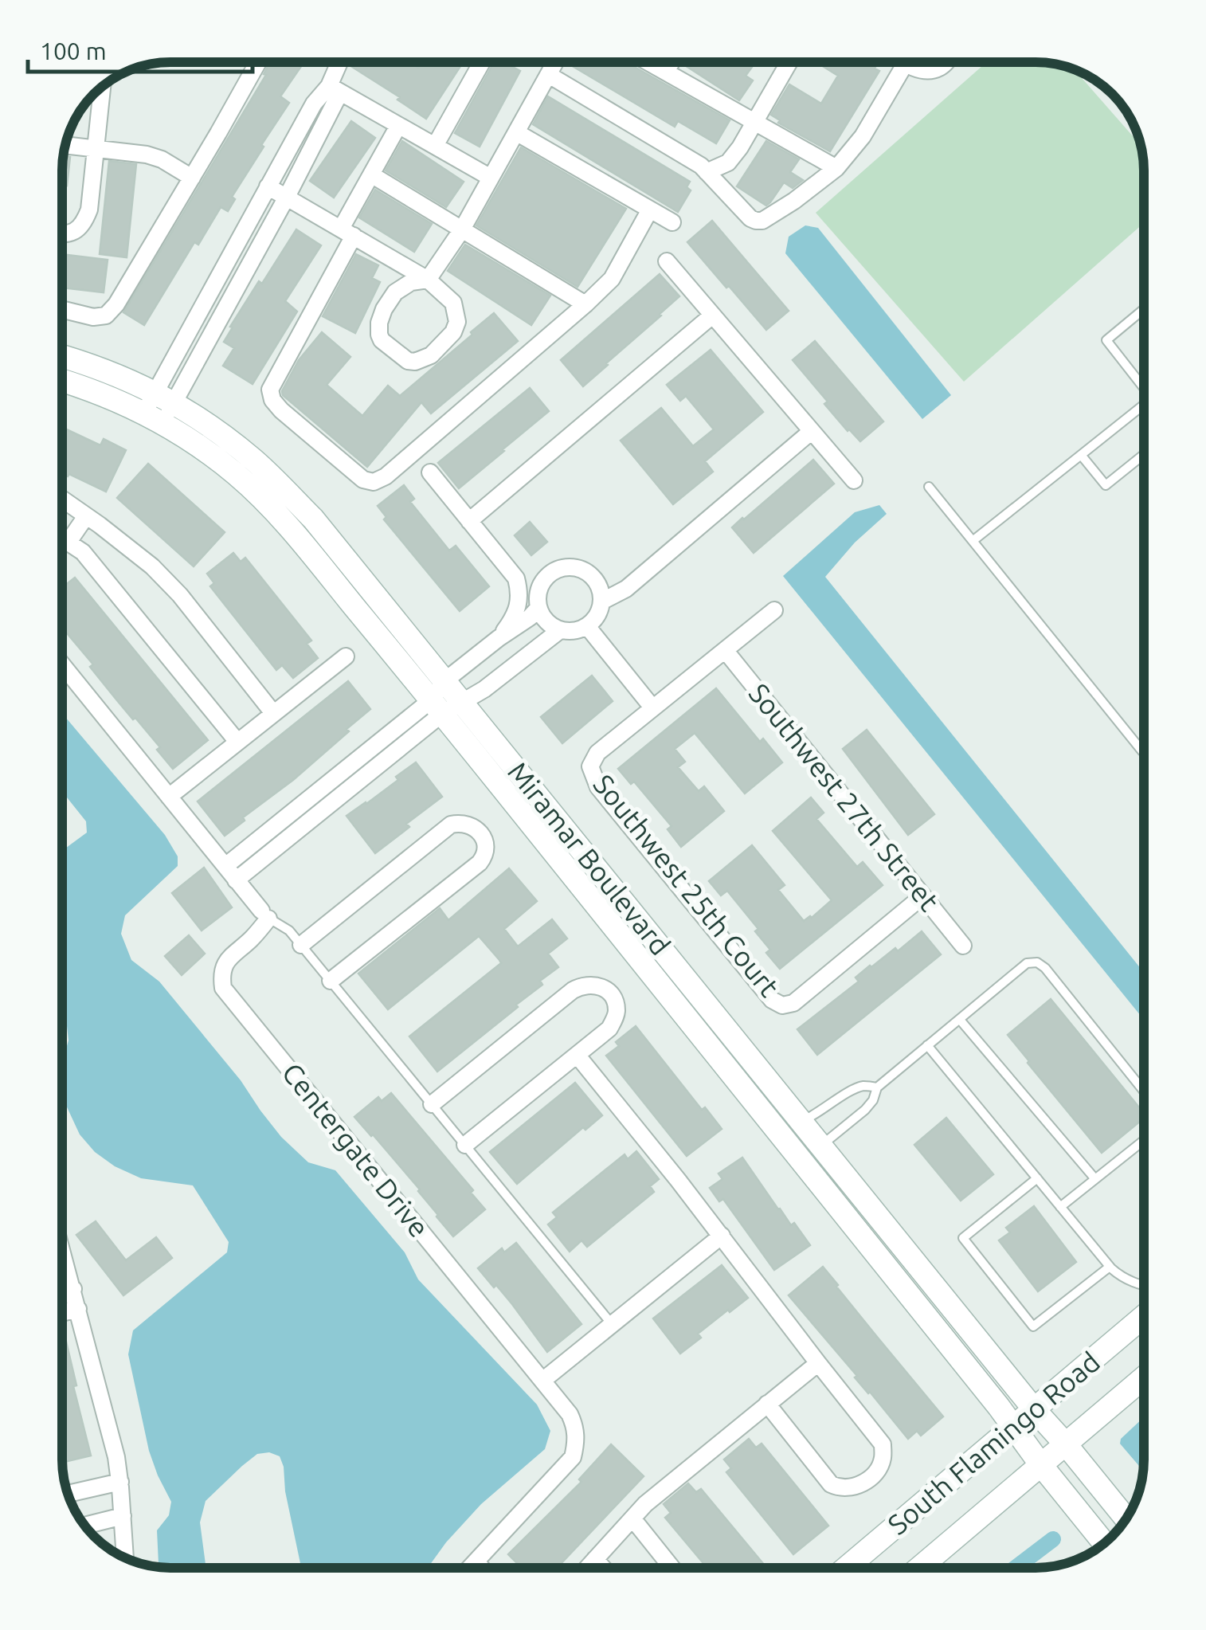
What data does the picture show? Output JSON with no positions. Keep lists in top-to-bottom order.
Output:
{
  "streets": {
    "street": [
      "Southwest 27th Street",
      "Miramar Boulevard",
      "Southwest 25th Court",
      "Centergate Drive",
      "South Flamingo Road"
    ]
  },
  "crossings": [
    ["Southwest 27th Street", "Southwest 25th Court"],
    ["Miramar Boulevard", "South Flamingo Road"]
  ],
  "scale_bar": "100 m"
}
